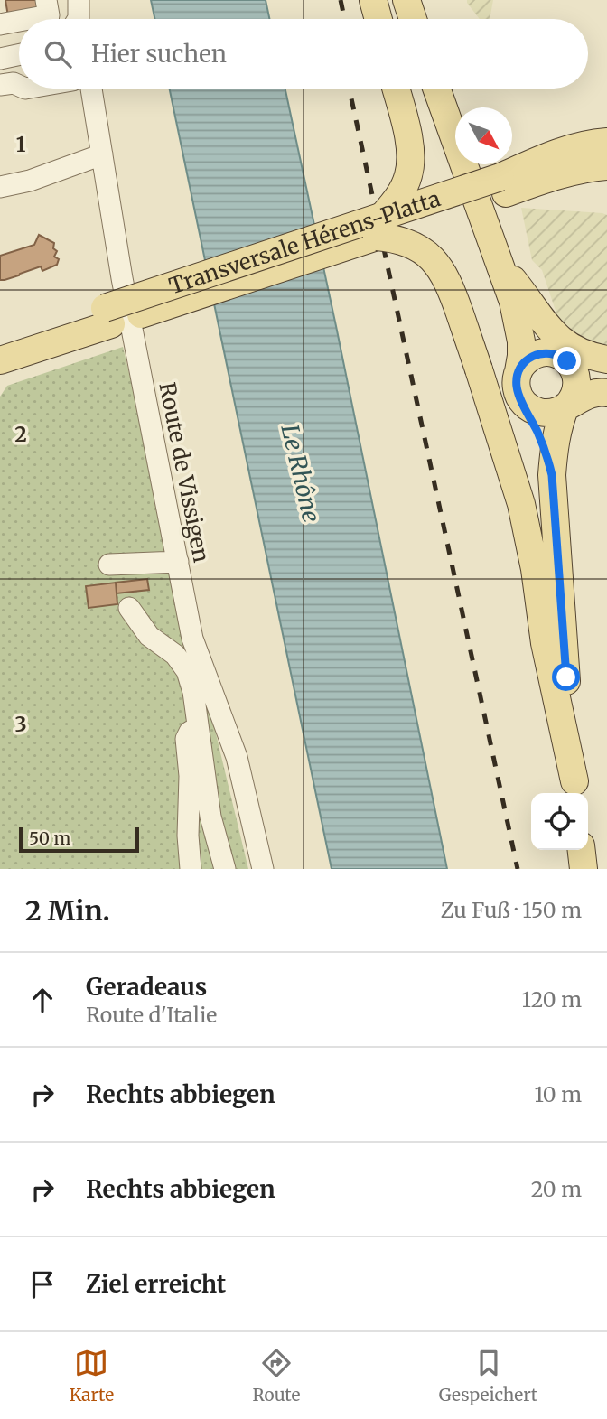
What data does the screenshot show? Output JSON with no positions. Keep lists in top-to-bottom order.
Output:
{
  "streets": {
    "main road": ["Transversale Hérens-Platta"],
    "street": ["Route de Vissigen"]
  },
  "water": ["Le Rhône"],
  "scale_bar": "50 m",
  "north": "bottom right",
  "page": {
    "search": "Hier suchen",
    "scale": "50 m",
    "heading": ["2 Min.", "Zu Fuß · 150 m"],
    "list": [
      ["Geradeaus", "Route d'Italie", "120 m"],
      ["Rechts abbiegen", "10 m"],
      ["Rechts abbiegen", "20 m"],
      "Ziel erreicht"
    ],
    "nav": ["Karte", "Route", "Gespeichert"]
  },
  "grid": {
    "rows": ["1", "2", "3"]
  }
}
